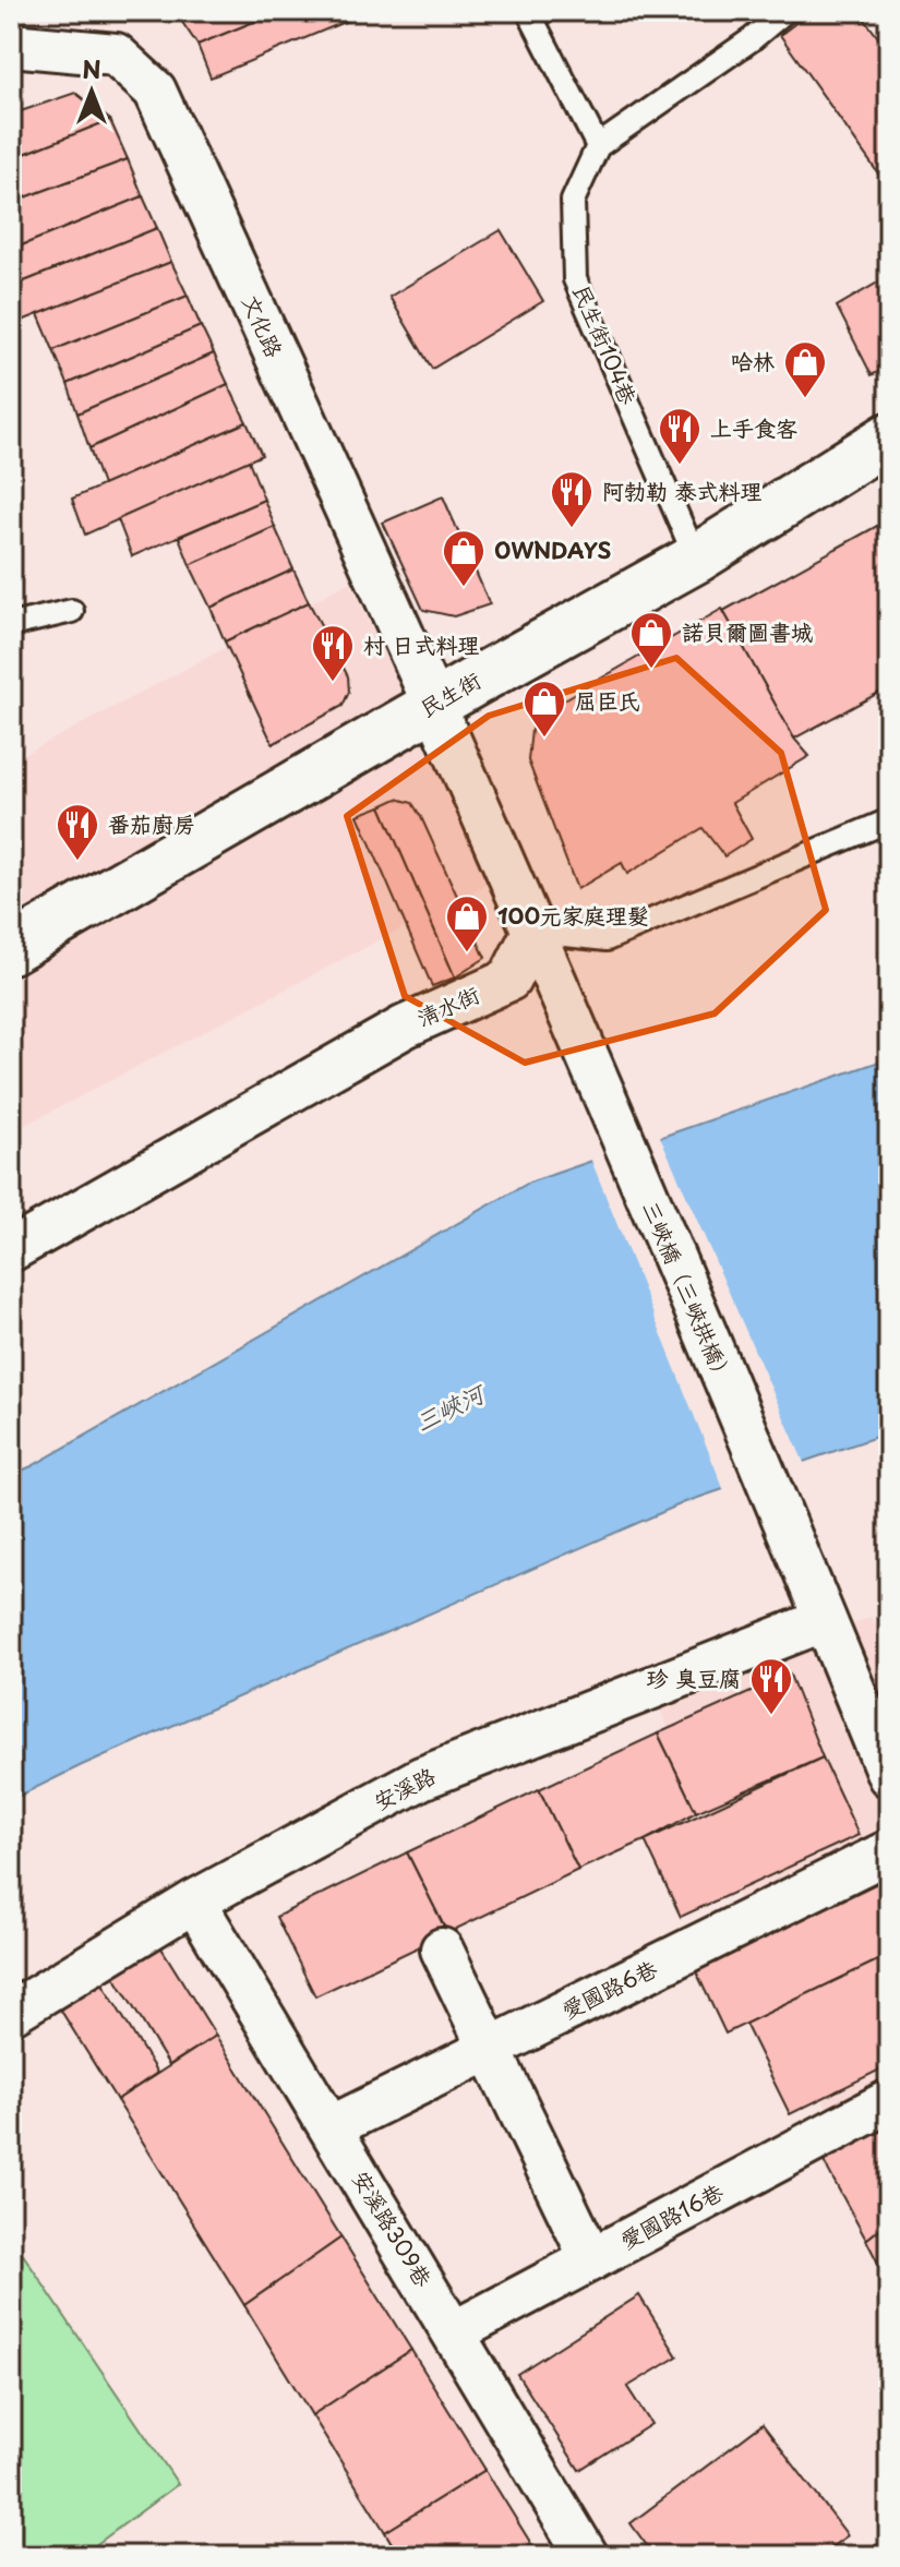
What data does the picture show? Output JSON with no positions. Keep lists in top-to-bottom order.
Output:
{
  "streets": {
    "street": [
      "文化路",
      "民生街",
      "清水街",
      "三峽橋（三峽拱橋）",
      "安溪路",
      "愛國路6巷",
      "愛國路16巷",
      "安溪路309巷"
    ],
    "lane": ["民生街104巷"]
  },
  "crossings": [
    ["文化路", "民生街"],
    ["文化路", "清水街"],
    ["文化路", "三峽橋（三峽拱橋）"],
    ["民生街104巷", "民生街"],
    ["清水街", "三峽橋（三峽拱橋）"],
    ["三峽橋（三峽拱橋）", "安溪路"],
    ["安溪路", "安溪路309巷"],
    ["愛國路6巷", "安溪路309巷"],
    ["愛國路16巷", "安溪路309巷"]
  ],
  "water": ["三峽河"],
  "places": {
    "shop": [
      "哈林",
      "OWNDAYS",
      "諾貝爾圖書城",
      "屈臣氏",
      "100元家庭理髮"
    ],
    "restaurant": [
      "上手食客",
      "阿勃勒 泰式料理",
      "村 日式料理",
      "番茄廚房",
      "珍 臭豆腐"
    ]
  },
  "north": "top"
}
